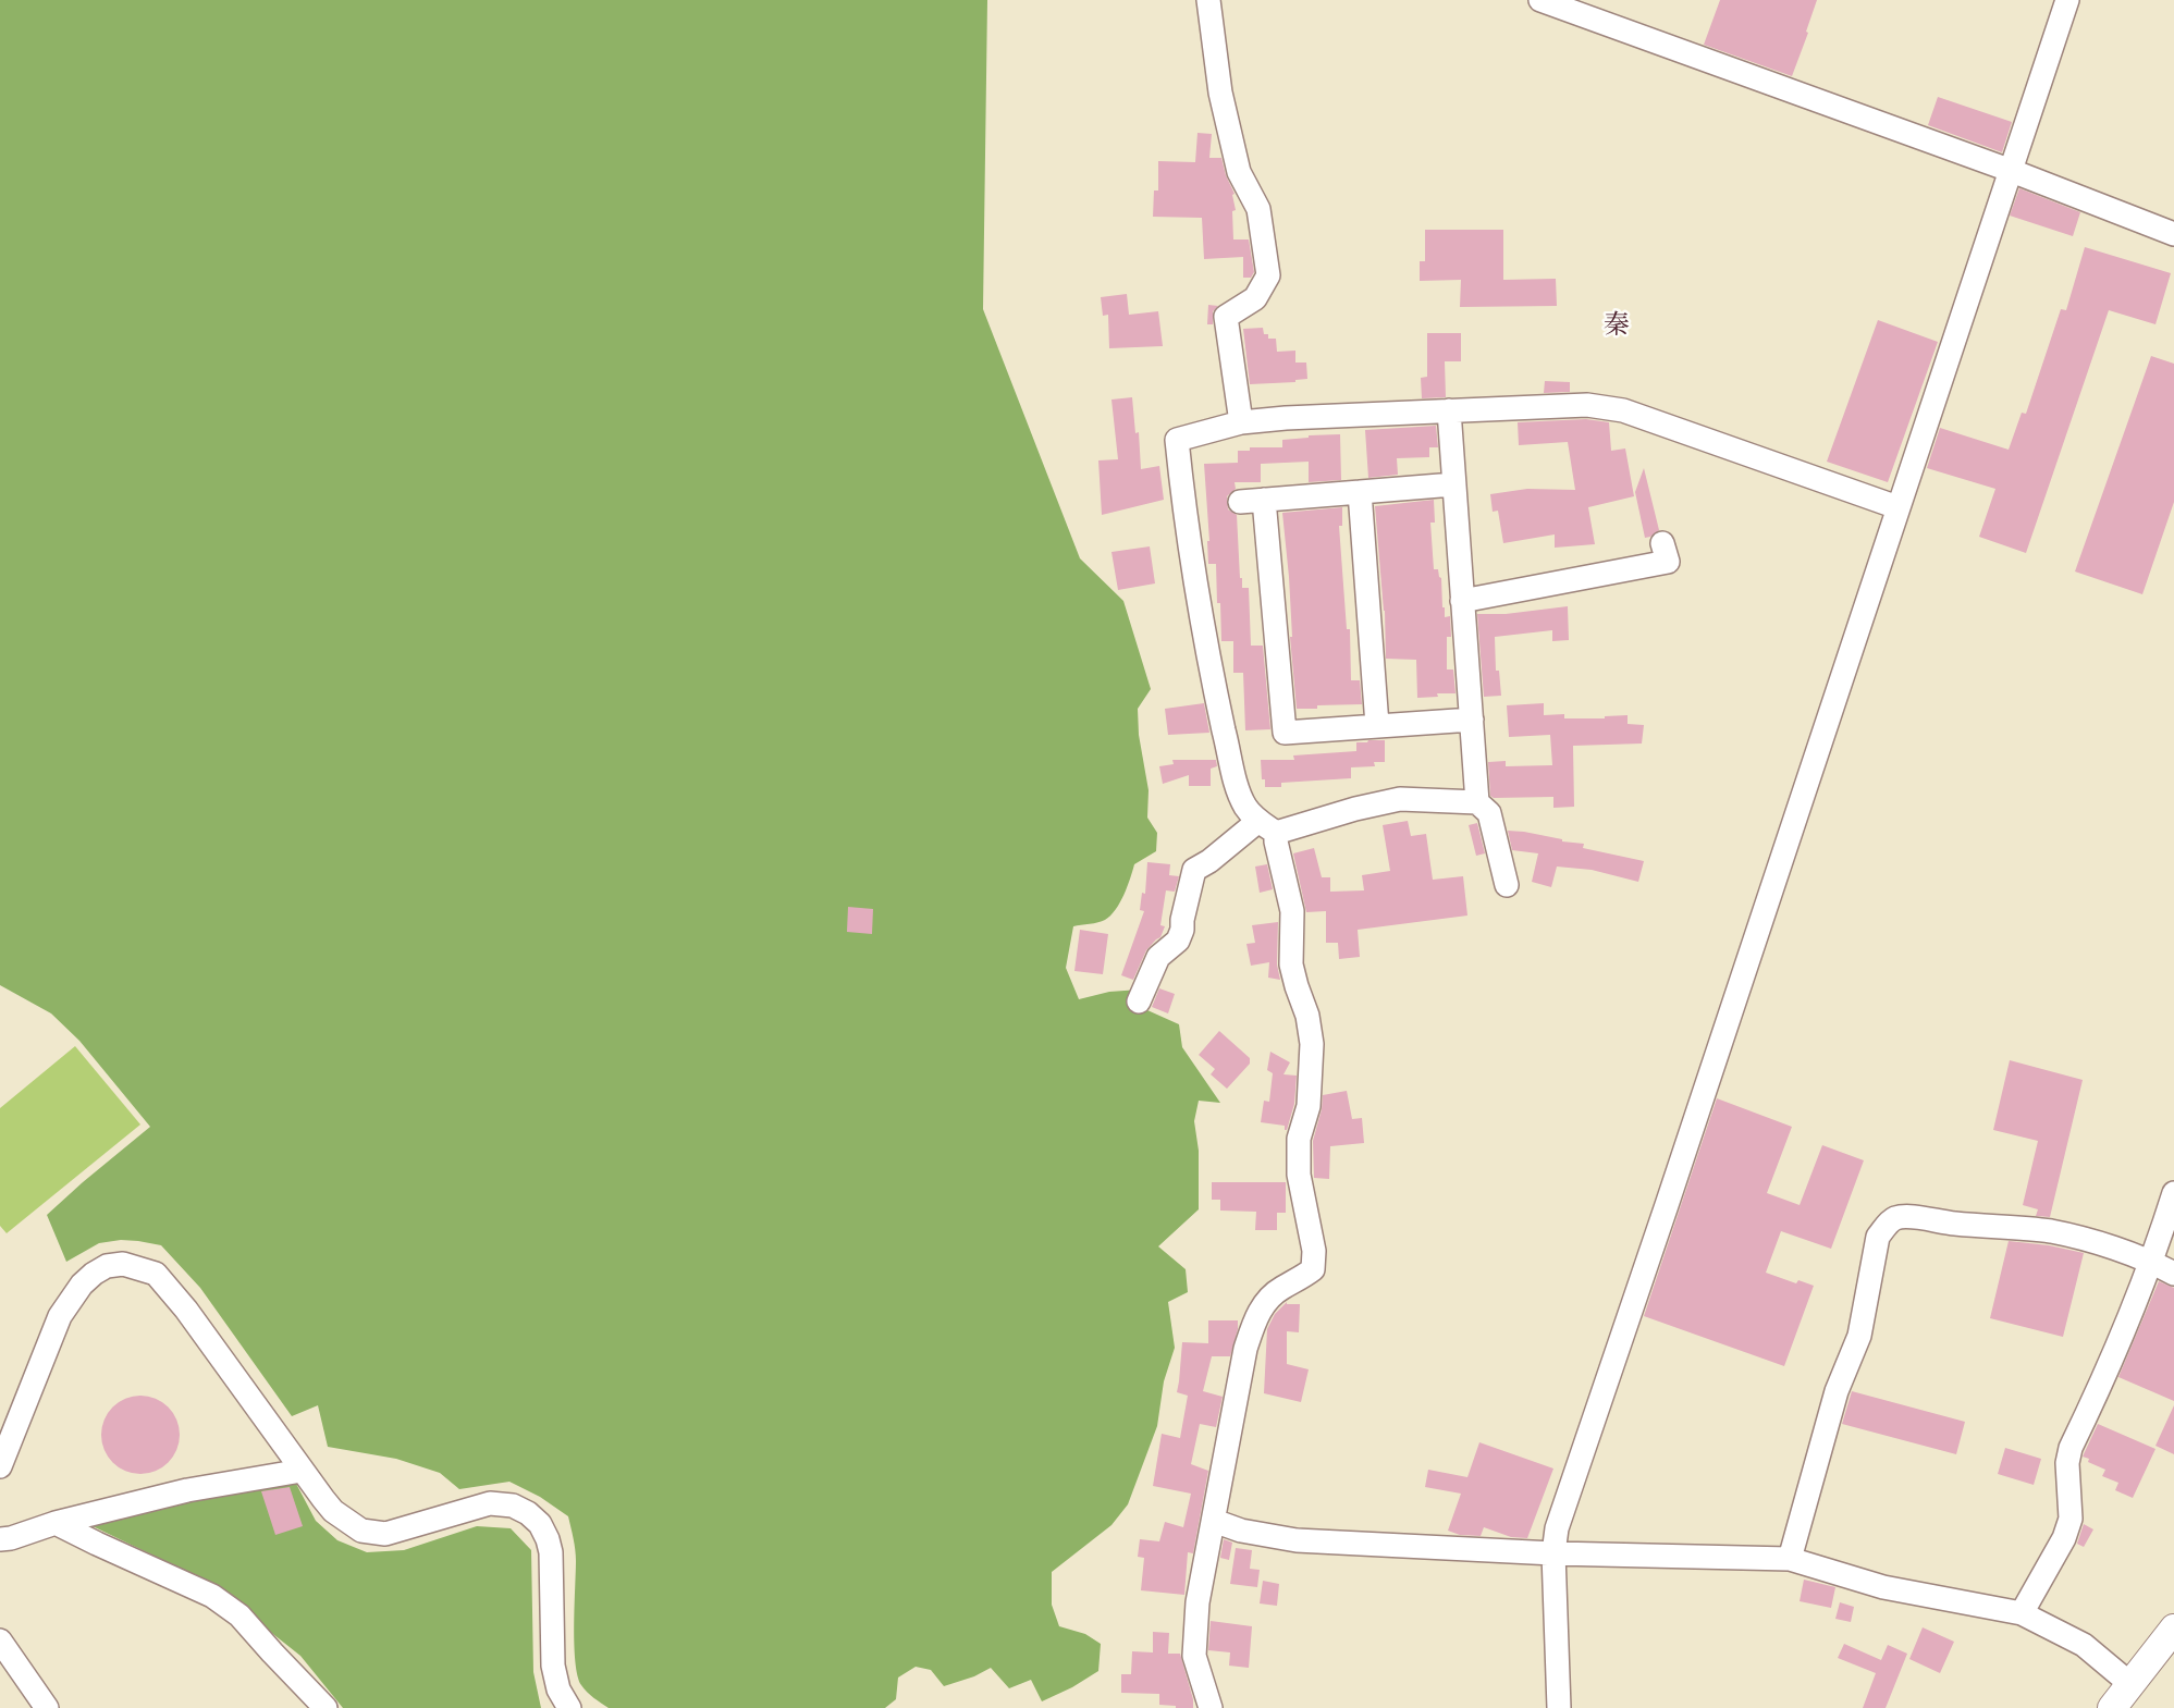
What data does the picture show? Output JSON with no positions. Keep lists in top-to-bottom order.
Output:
{
  "districts": ["秦"]
}
